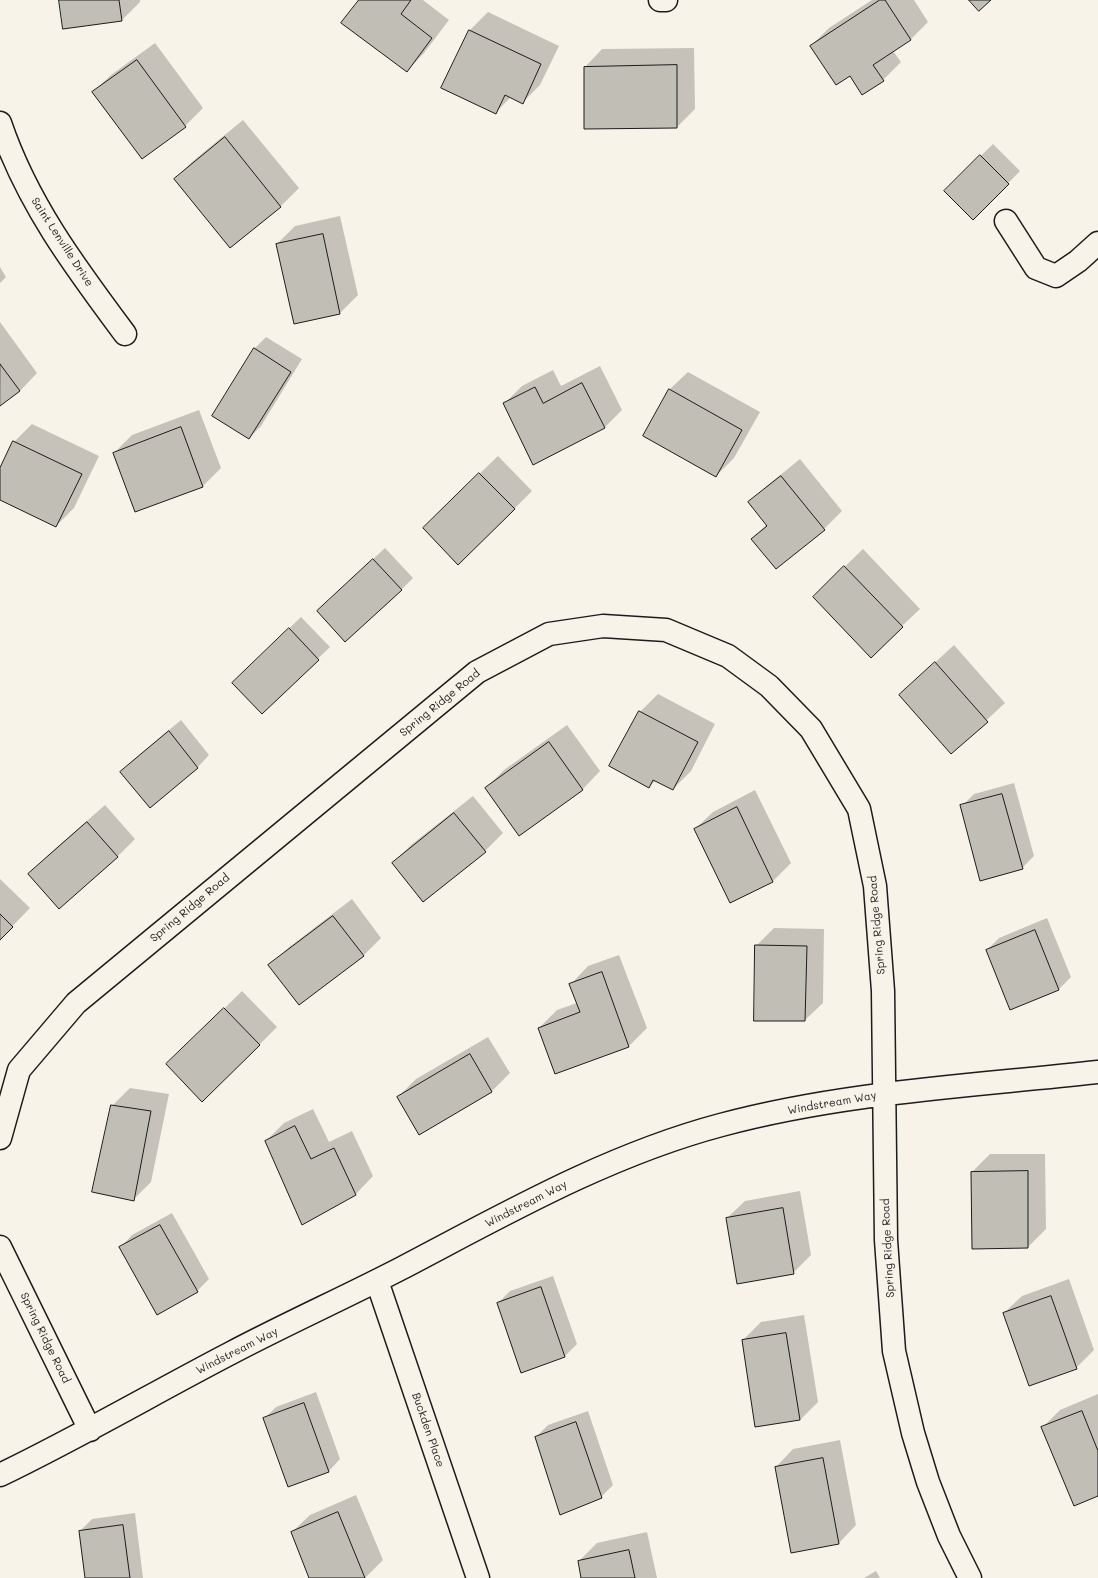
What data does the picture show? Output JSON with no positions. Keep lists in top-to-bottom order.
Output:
{
  "streets": {
    "street": [
      "Saint Lenville Drive",
      "Spring Ridge Road",
      "Windstream Way",
      "Buckden Place"
    ]
  },
  "crossings": [
    ["Spring Ridge Road", "Windstream Way"],
    ["Windstream Way", "Buckden Place"]
  ]
}
